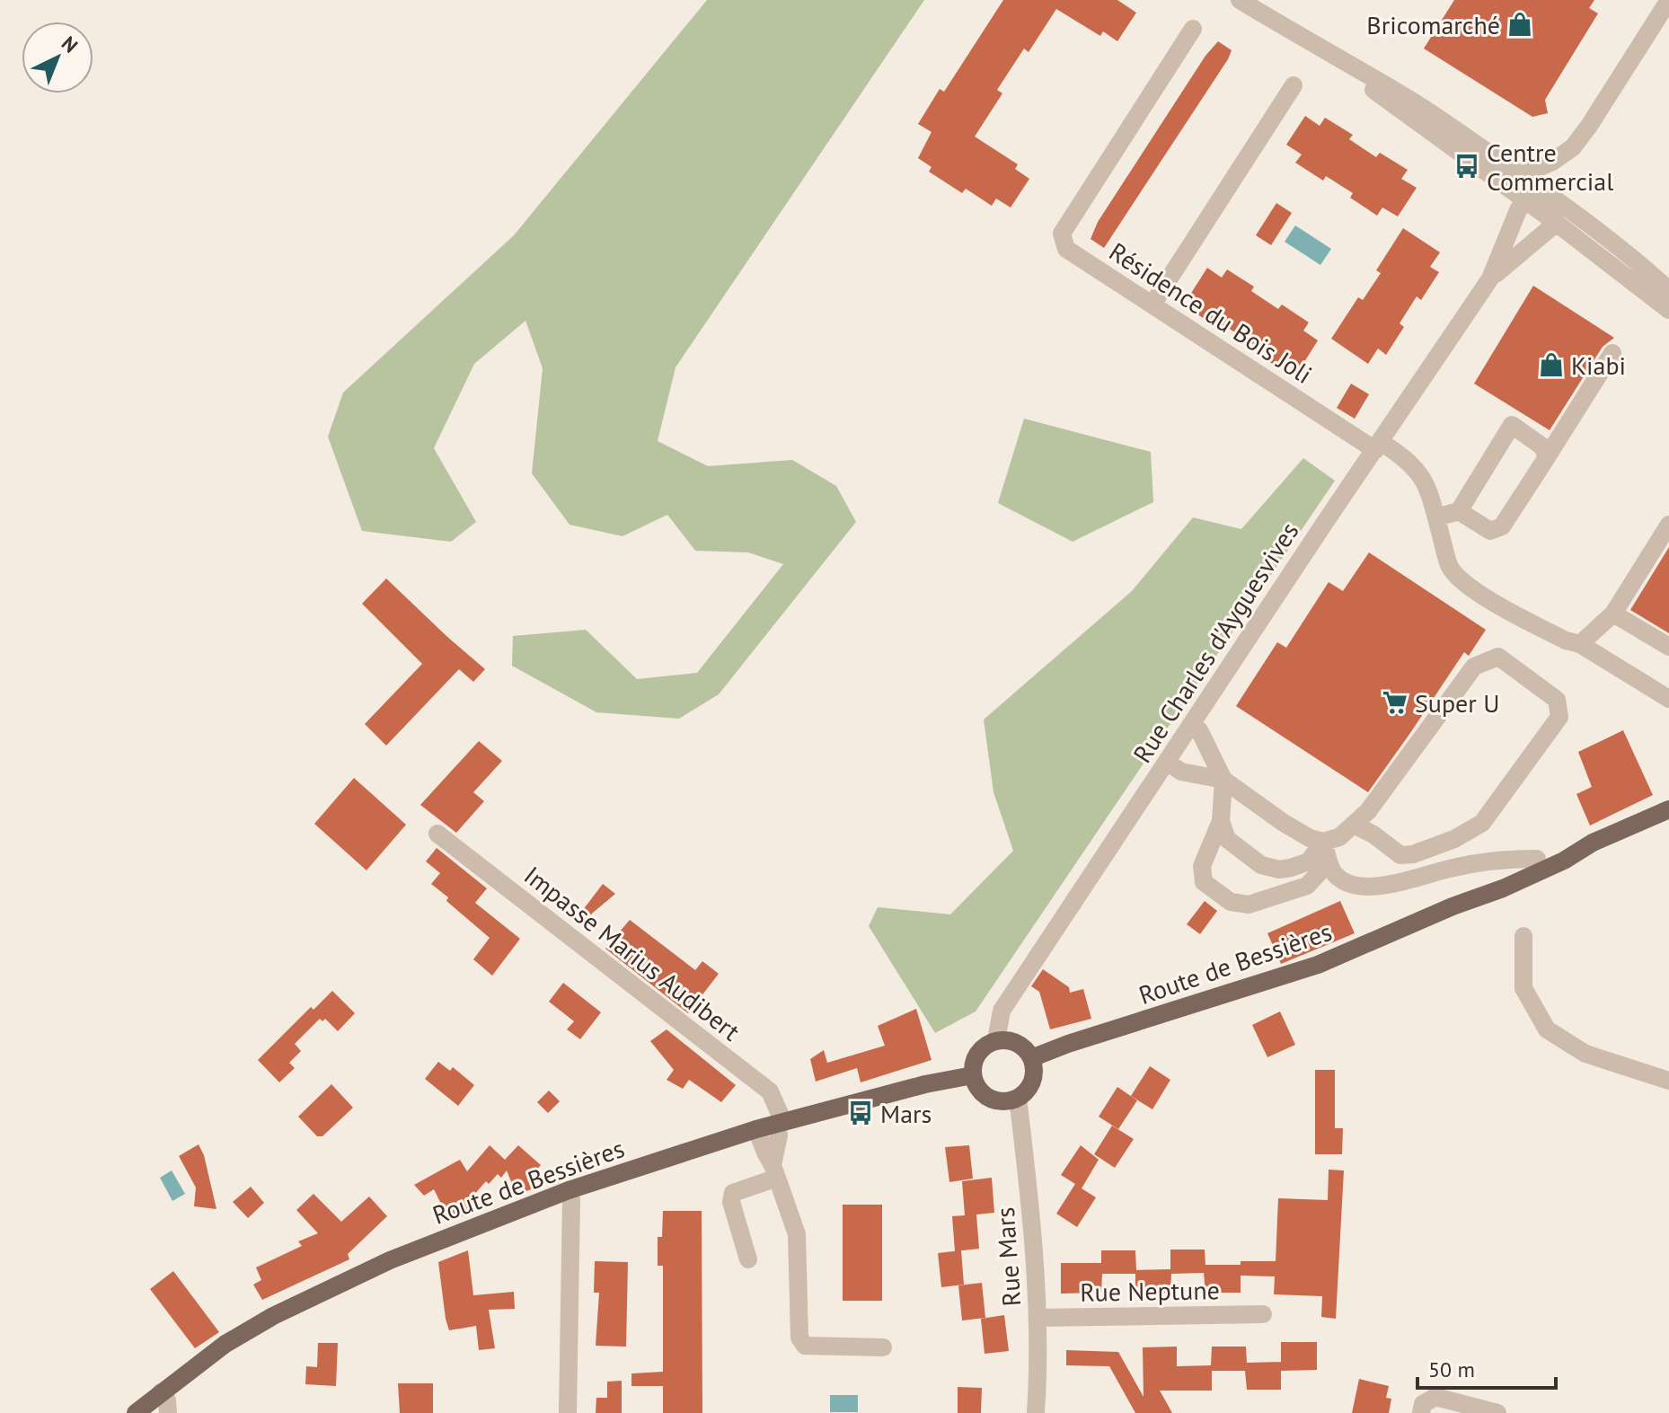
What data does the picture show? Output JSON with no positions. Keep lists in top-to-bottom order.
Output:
{
  "streets": {
    "main road": ["Route de Bessières"],
    "street": [
      "Résidence du Bois Joli",
      "Rue Charles d'Ayguesvives",
      "Impasse Marius Audibert",
      "Rue Mars",
      "Rue Neptune"
    ]
  },
  "crossings": [
    ["Résidence du Bois Joli", "Rue Charles d'Ayguesvives"],
    ["Rue Charles d'Ayguesvives", "Route de Bessières"],
    ["Rue Charles d'Ayguesvives", "Rue Mars"],
    ["Impasse Marius Audibert", "Route de Bessières"],
    ["Route de Bessières", "Rue Mars"],
    ["Rue Mars", "Rue Neptune"]
  ],
  "places": {
    "shop": ["Bricomarché", "Kiabi"],
    "bus stop": ["Centre Commercial", "Mars"],
    "supermarket": ["Super U"]
  },
  "scale_bar": "50 m",
  "north": "top right"
}
